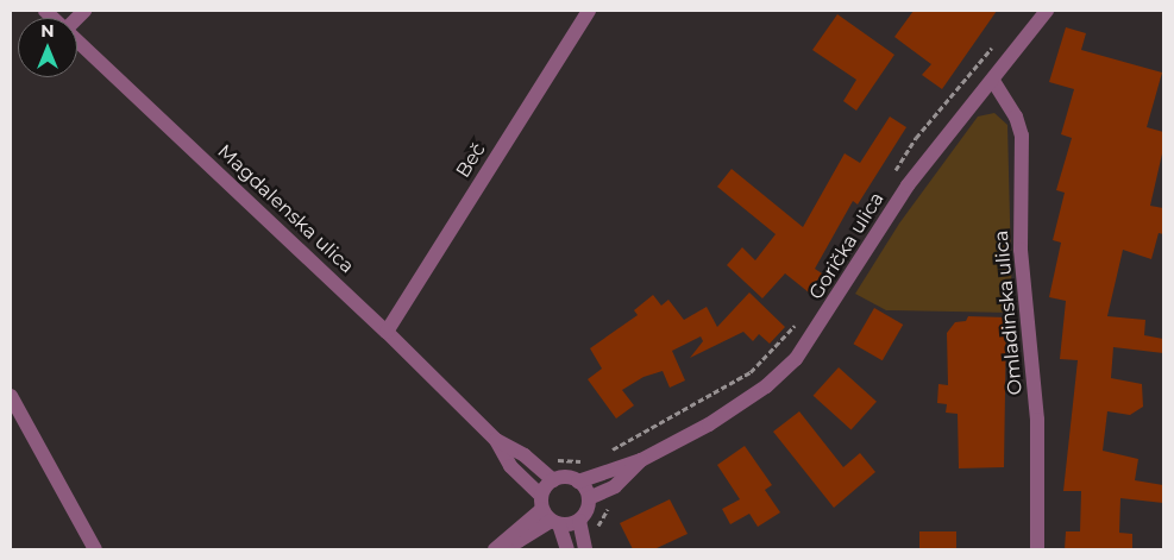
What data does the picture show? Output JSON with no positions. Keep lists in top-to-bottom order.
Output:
{
  "streets": {
    "street": [
      "Beč",
      "Magdalenska ulica",
      "Gorička ulica",
      "Omladinska ulica"
    ]
  },
  "crossings": [
    ["Beč", "Magdalenska ulica"],
    ["Gorička ulica", "Omladinska ulica"]
  ],
  "north": "top"
}
